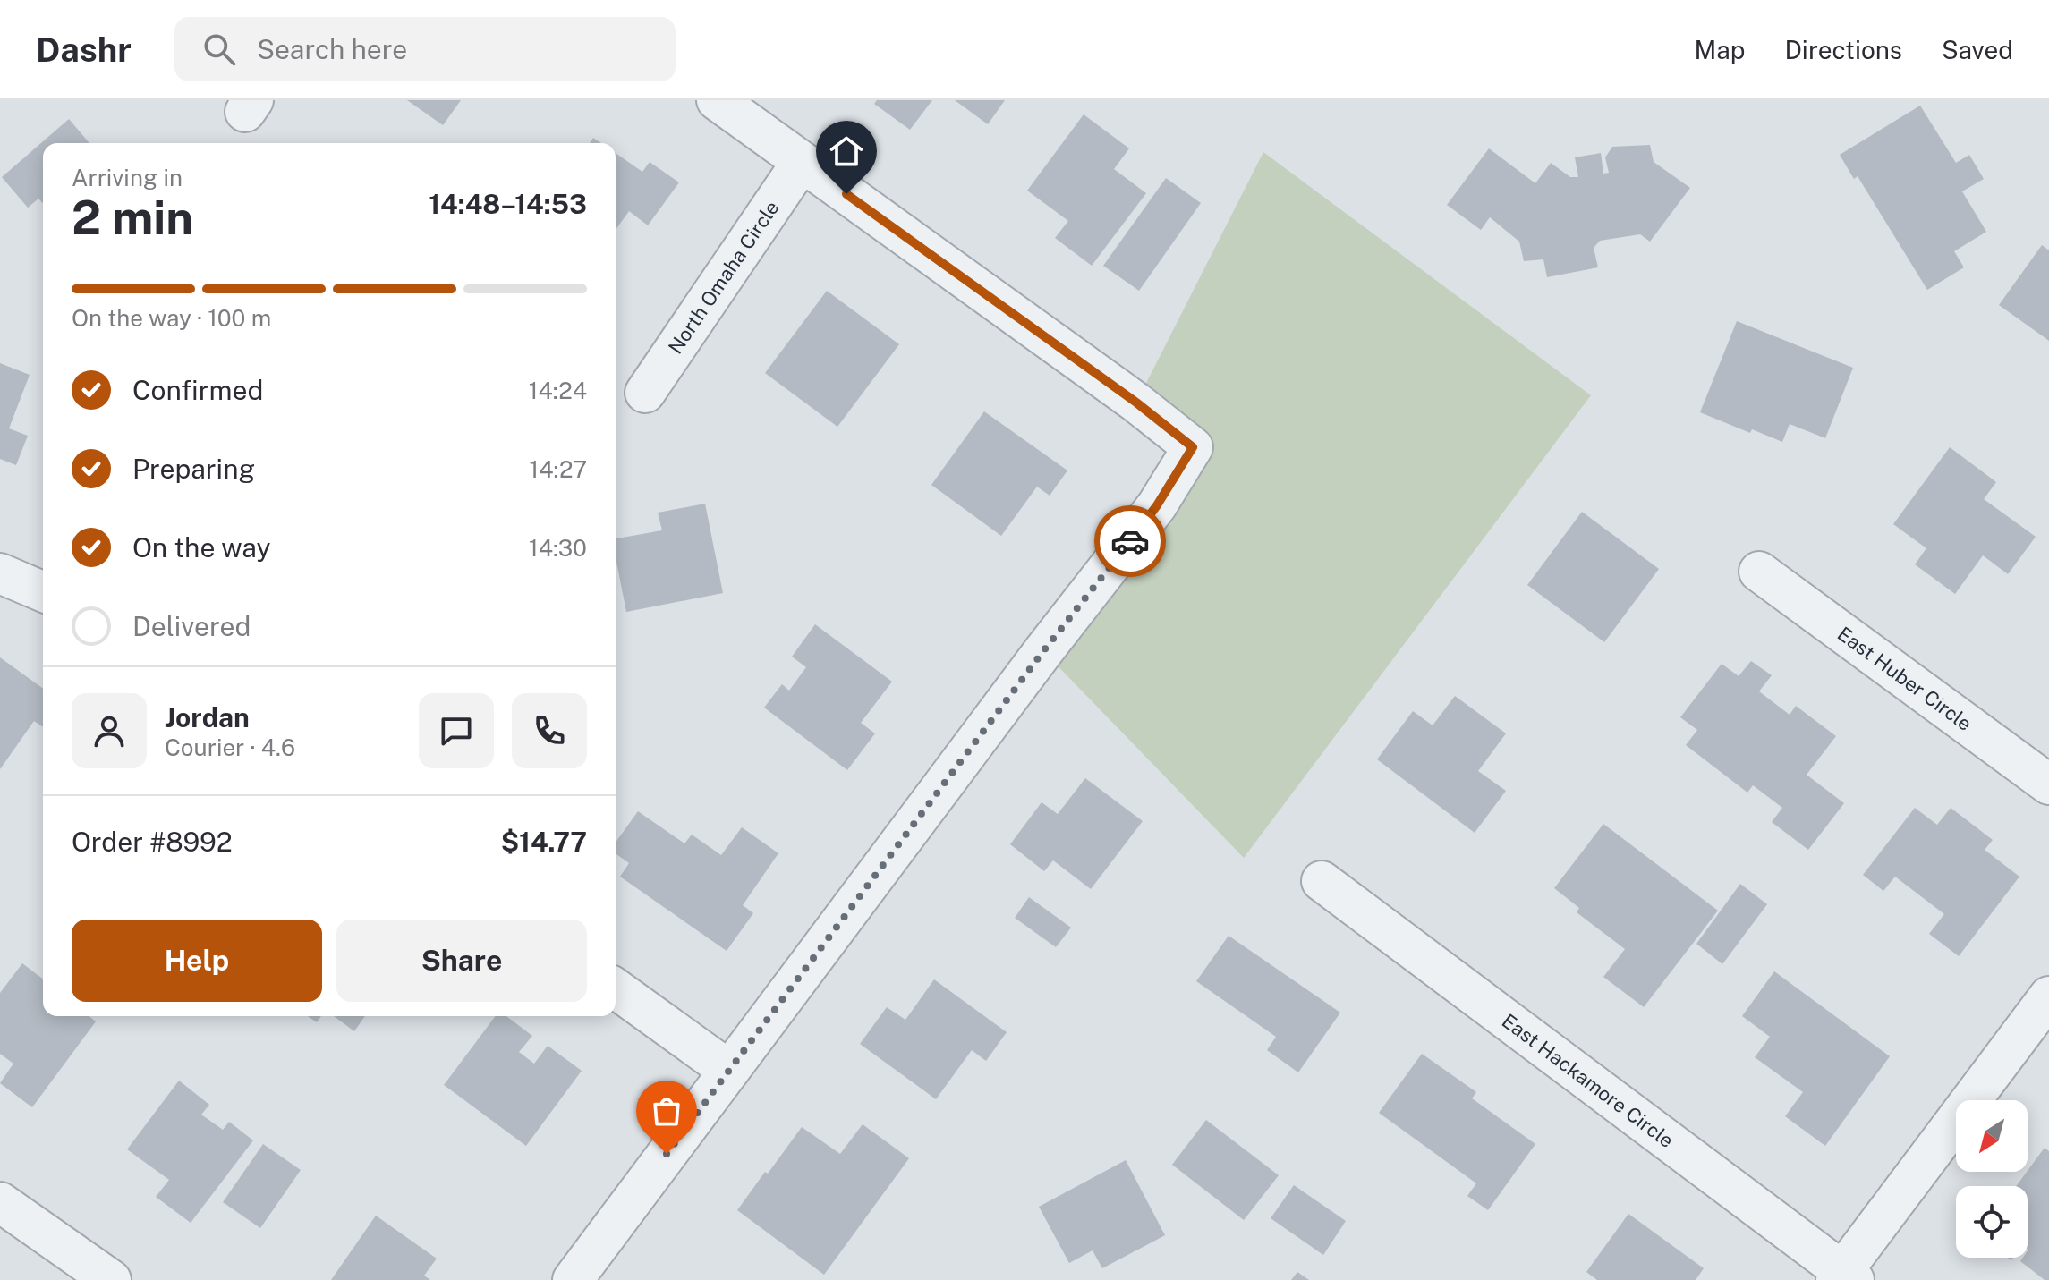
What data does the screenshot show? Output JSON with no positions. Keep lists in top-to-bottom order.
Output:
{
  "streets": {
    "street": ["North Omaha Circle", "East Huber Circle", "East Hackamore Circle"]
  },
  "north": "bottom left",
  "page": {
    "header": "Dashr",
    "search": "Search here",
    "nav": ["Map", "Directions", "Saved"],
    "heading": ["2 min", "Arriving in", "14:48–14:53"],
    "panel": [
      "Jordan",
      "Courier · 4.6",
      "Order #8992",
      "$14.77"
    ],
    "bar": "On the way · 100 m",
    "list": [
      ["Confirmed", "14:24"],
      ["Preparing", "14:27"],
      ["On the way", "14:30"],
      "Delivered"
    ],
    "buttons": ["Help", "Share"]
  }
}
